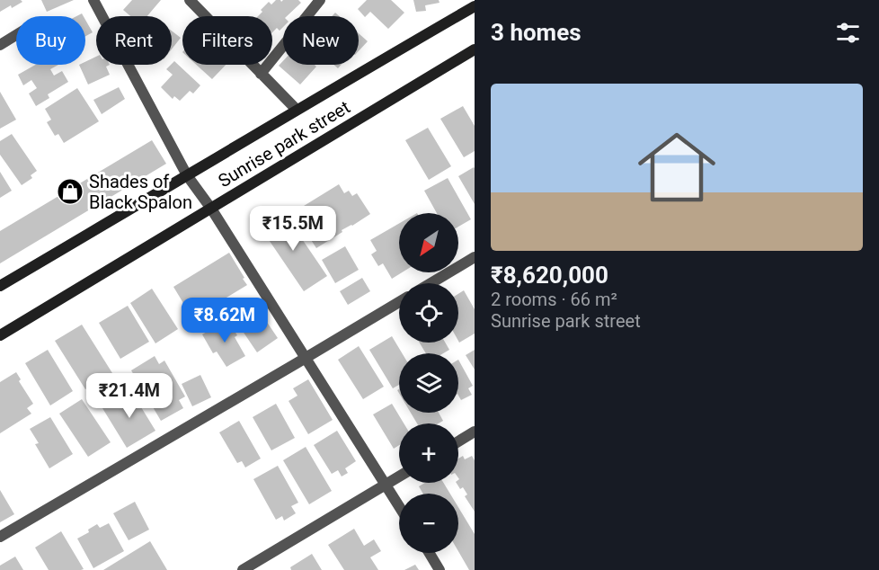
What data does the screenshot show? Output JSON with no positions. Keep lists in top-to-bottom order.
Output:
{
  "streets": {
    "main road": ["Sunrise park street"]
  },
  "places": {
    "shop": ["Shades of Black Spalon"]
  },
  "north": "bottom left",
  "page": {
    "heading": "3 homes",
    "chip": [
      "Buy",
      "Rent",
      "Filters",
      "New"
    ],
    "list": [
      {
        "name": "₹8,620,000",
        "note": "2 rooms · 66 m² · Sunrise park street"
      }
    ],
    "price": ["₹15.5M", "₹8.62M", "₹21.4M"],
    "map_buttons": ["+", "−"]
  }
}
